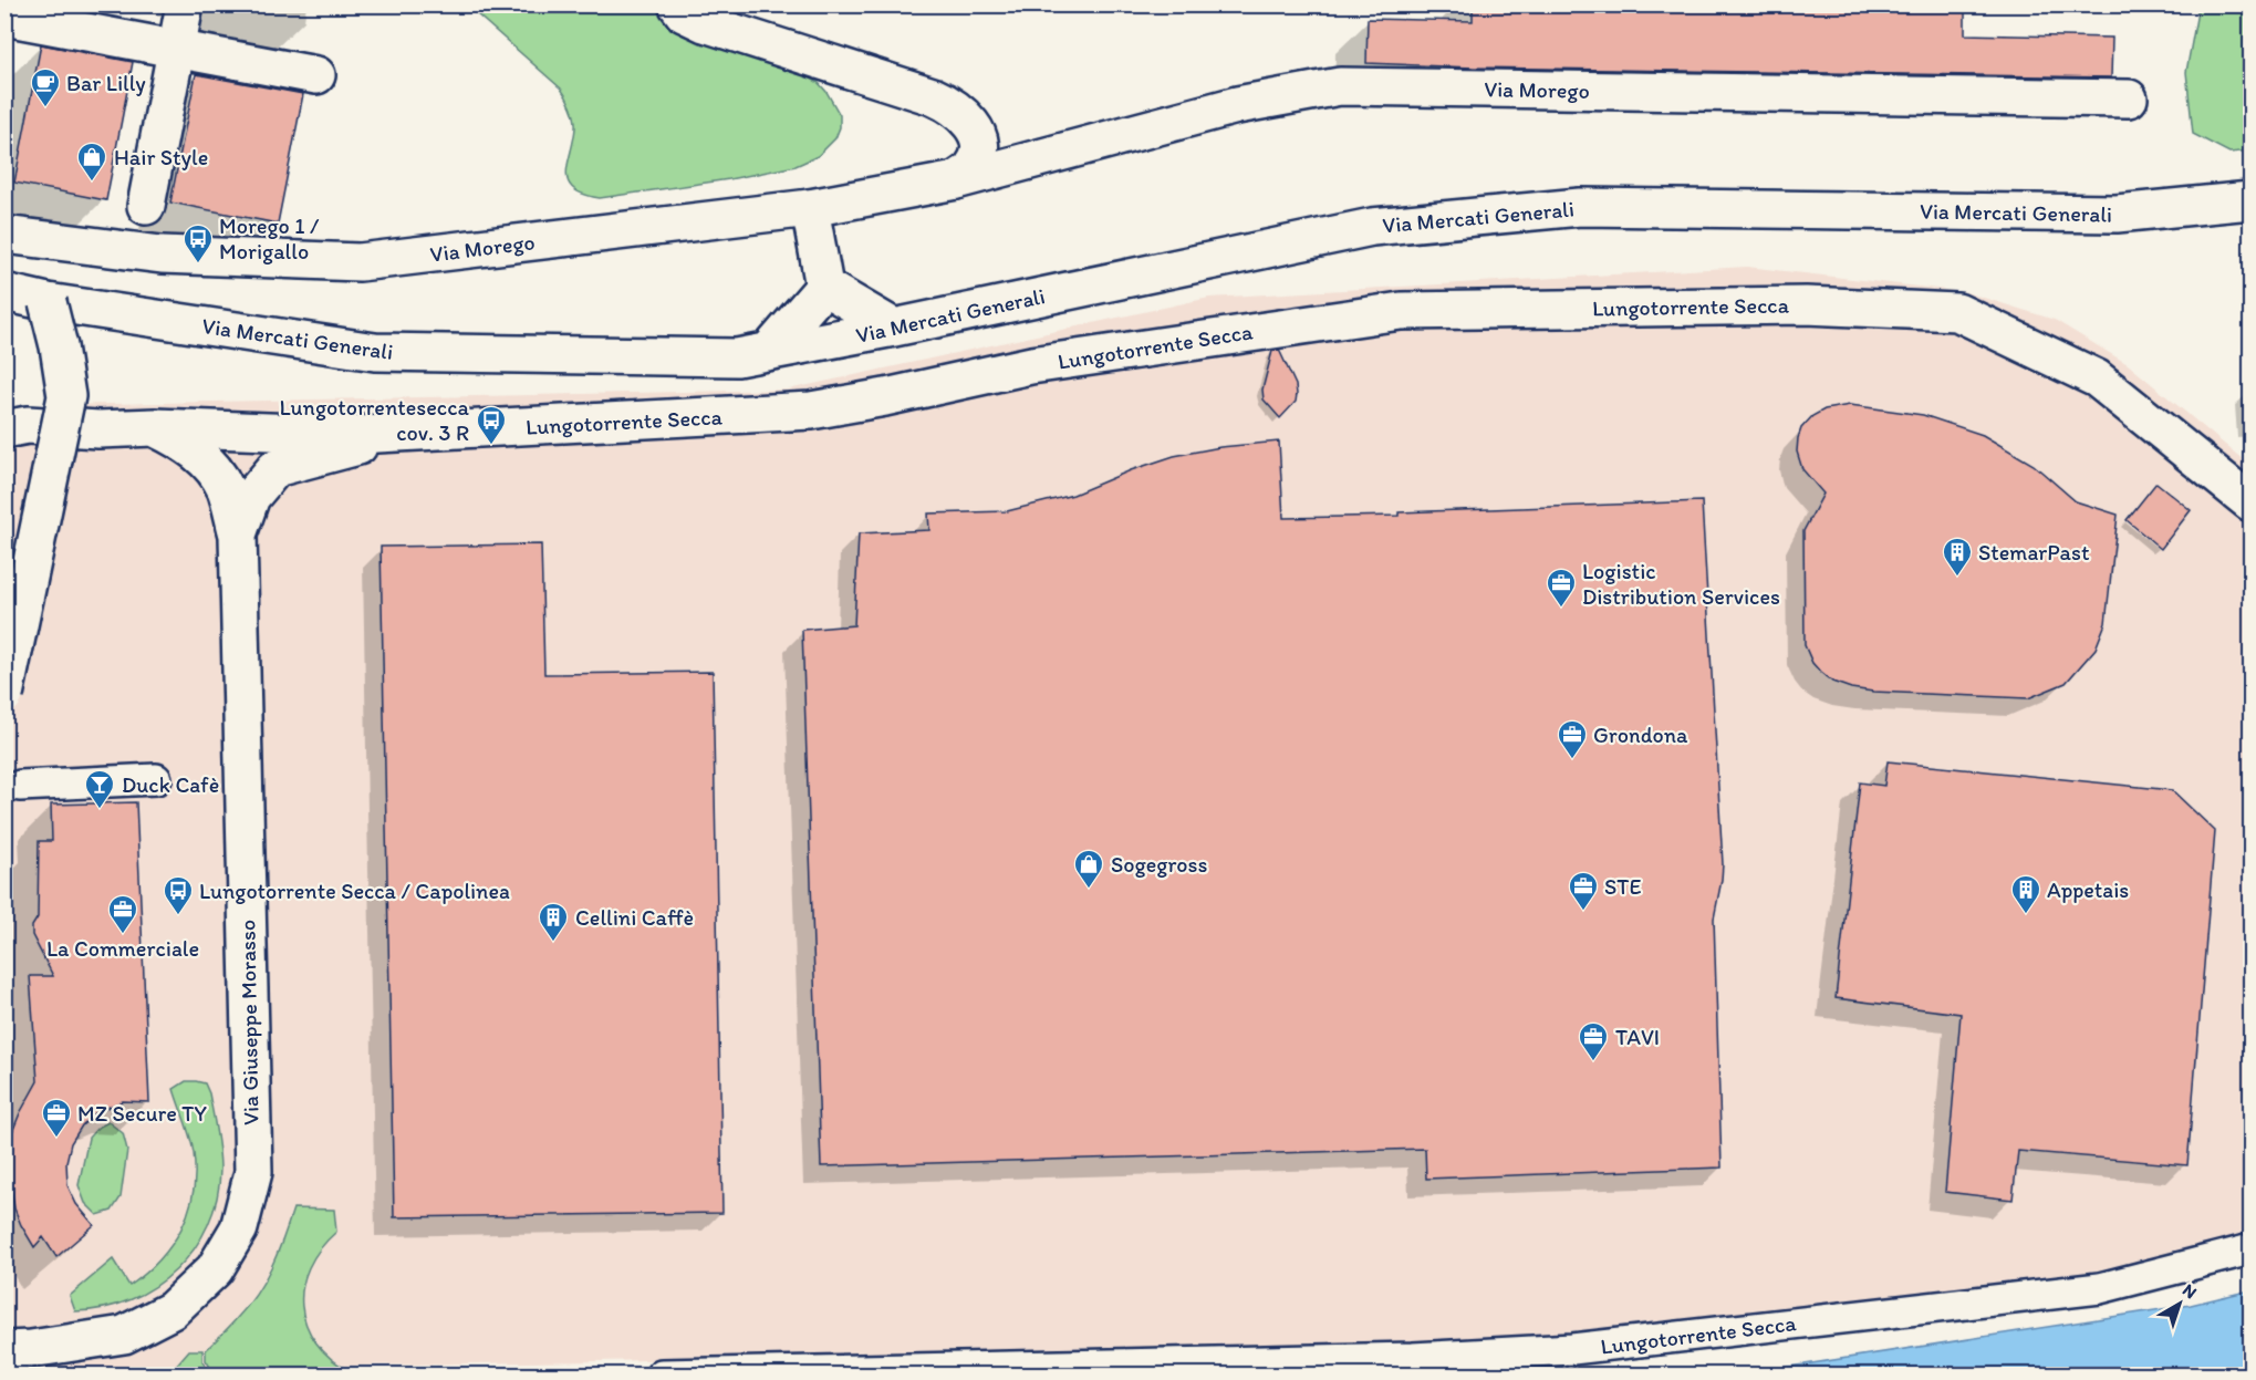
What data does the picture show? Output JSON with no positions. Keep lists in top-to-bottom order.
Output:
{
  "streets": {
    "main road": [
      "Via Morego",
      "Via Mercati Generali",
      "Lungotorrente Secca",
      "Via Giuseppe Morasso"
    ]
  },
  "crossings": [
    ["Lungotorrente Secca", "Via Giuseppe Morasso"]
  ],
  "places": {
    "cafe": ["Bar Lilly"],
    "shop": ["Hair Style", "Sogegross"],
    "bus stop": ["Morego 1 / Morigallo", "Lungotorrentesecca cov. 3 R", "Lungotorrente Secca / Capolinea"],
    "building": ["StemarPast", "Appetais", "Cellini Caffè"],
    "office": [
      "Logistic Distribution Services",
      "Grondona",
      "STE",
      "La Commerciale",
      "TAVI",
      "MZ Secure TY"
    ],
    "bar": ["Duck Cafè"]
  },
  "north": "top right"
}
